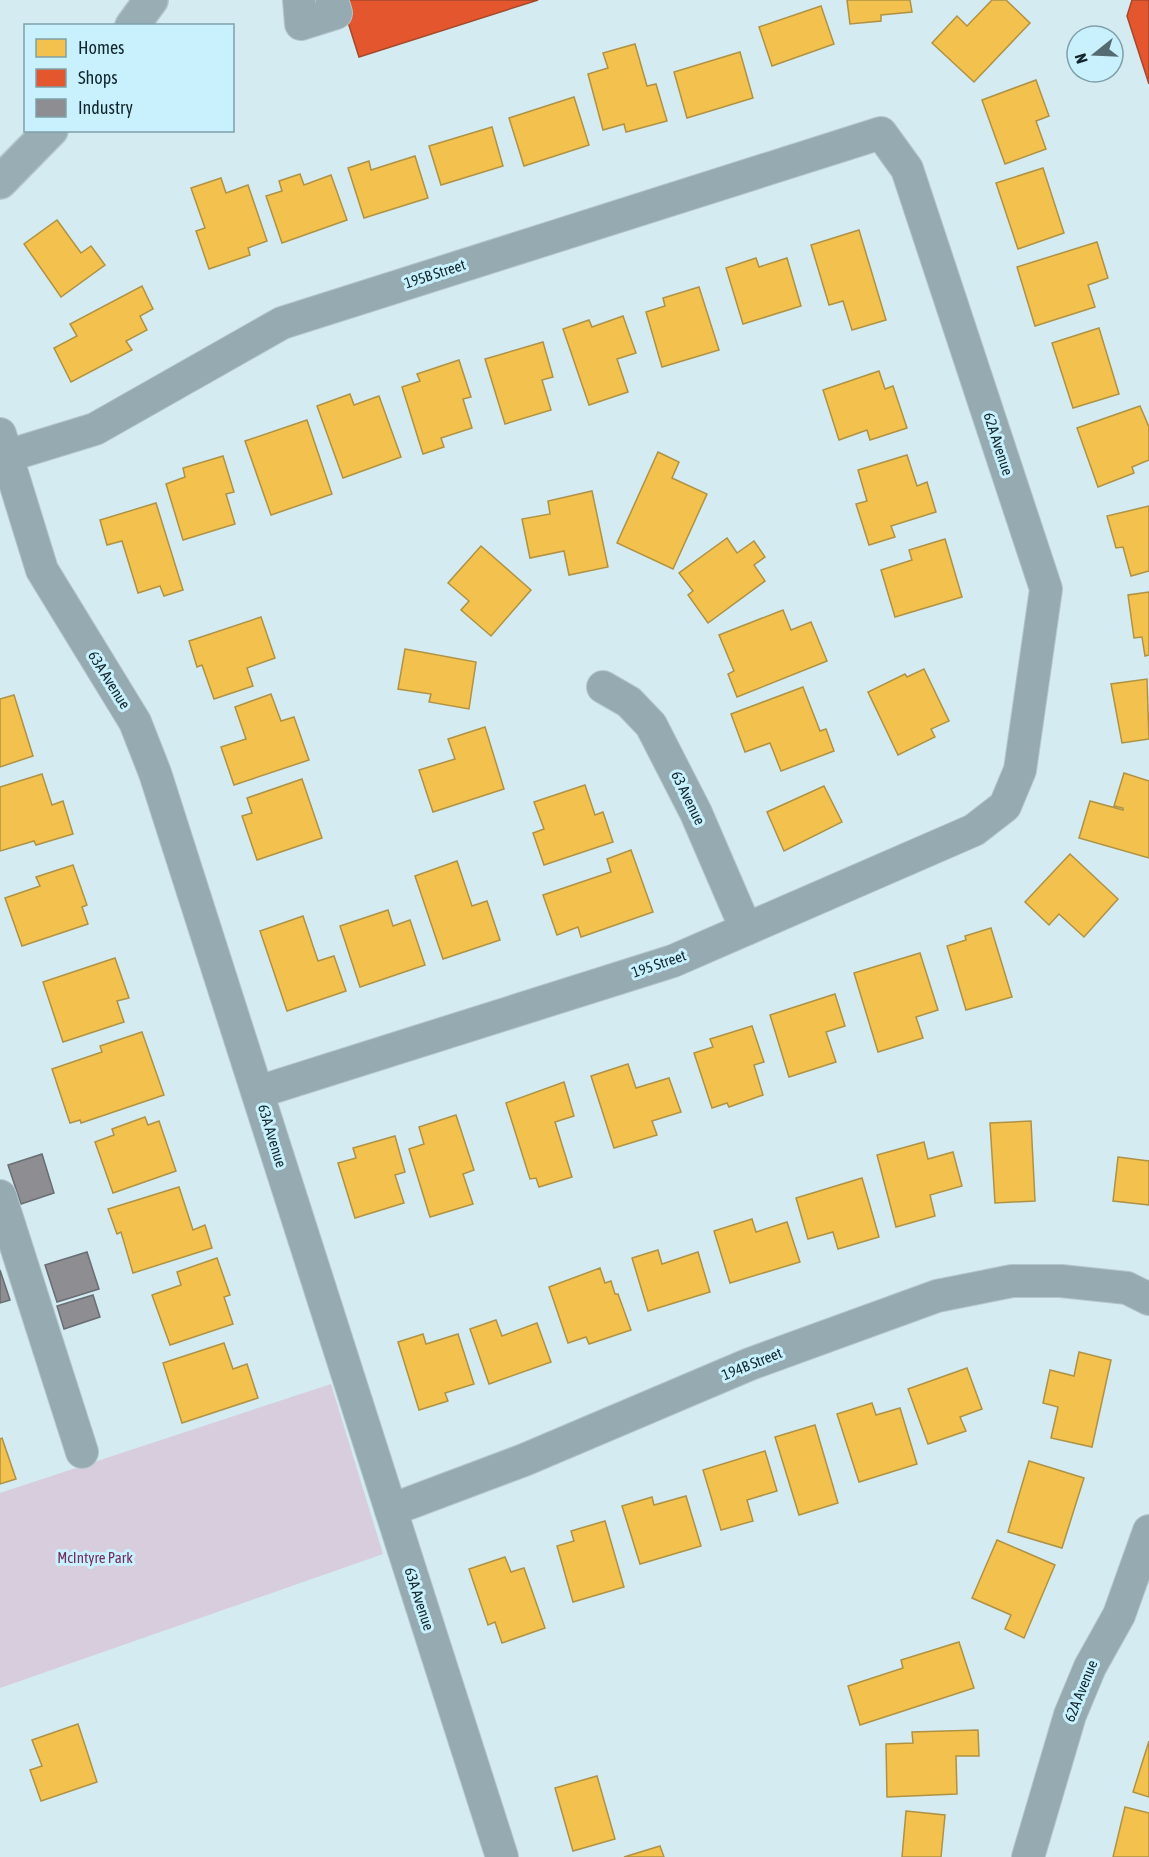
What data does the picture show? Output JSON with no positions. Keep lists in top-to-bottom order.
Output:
{
  "streets": {
    "street": [
      "195B Street",
      "62A Avenue",
      "63A Avenue",
      "63 Avenue",
      "195 Street",
      "194B Street"
    ]
  },
  "crossings": [
    ["195B Street", "62A Avenue"],
    ["195B Street", "63A Avenue"],
    ["62A Avenue", "195 Street"],
    ["63A Avenue", "195 Street"],
    ["63A Avenue", "194B Street"],
    ["63 Avenue", "195 Street"]
  ],
  "parks": ["McIntyre Park"],
  "legend": ["Homes", "Shops", "Industry"],
  "north": "left"
}
